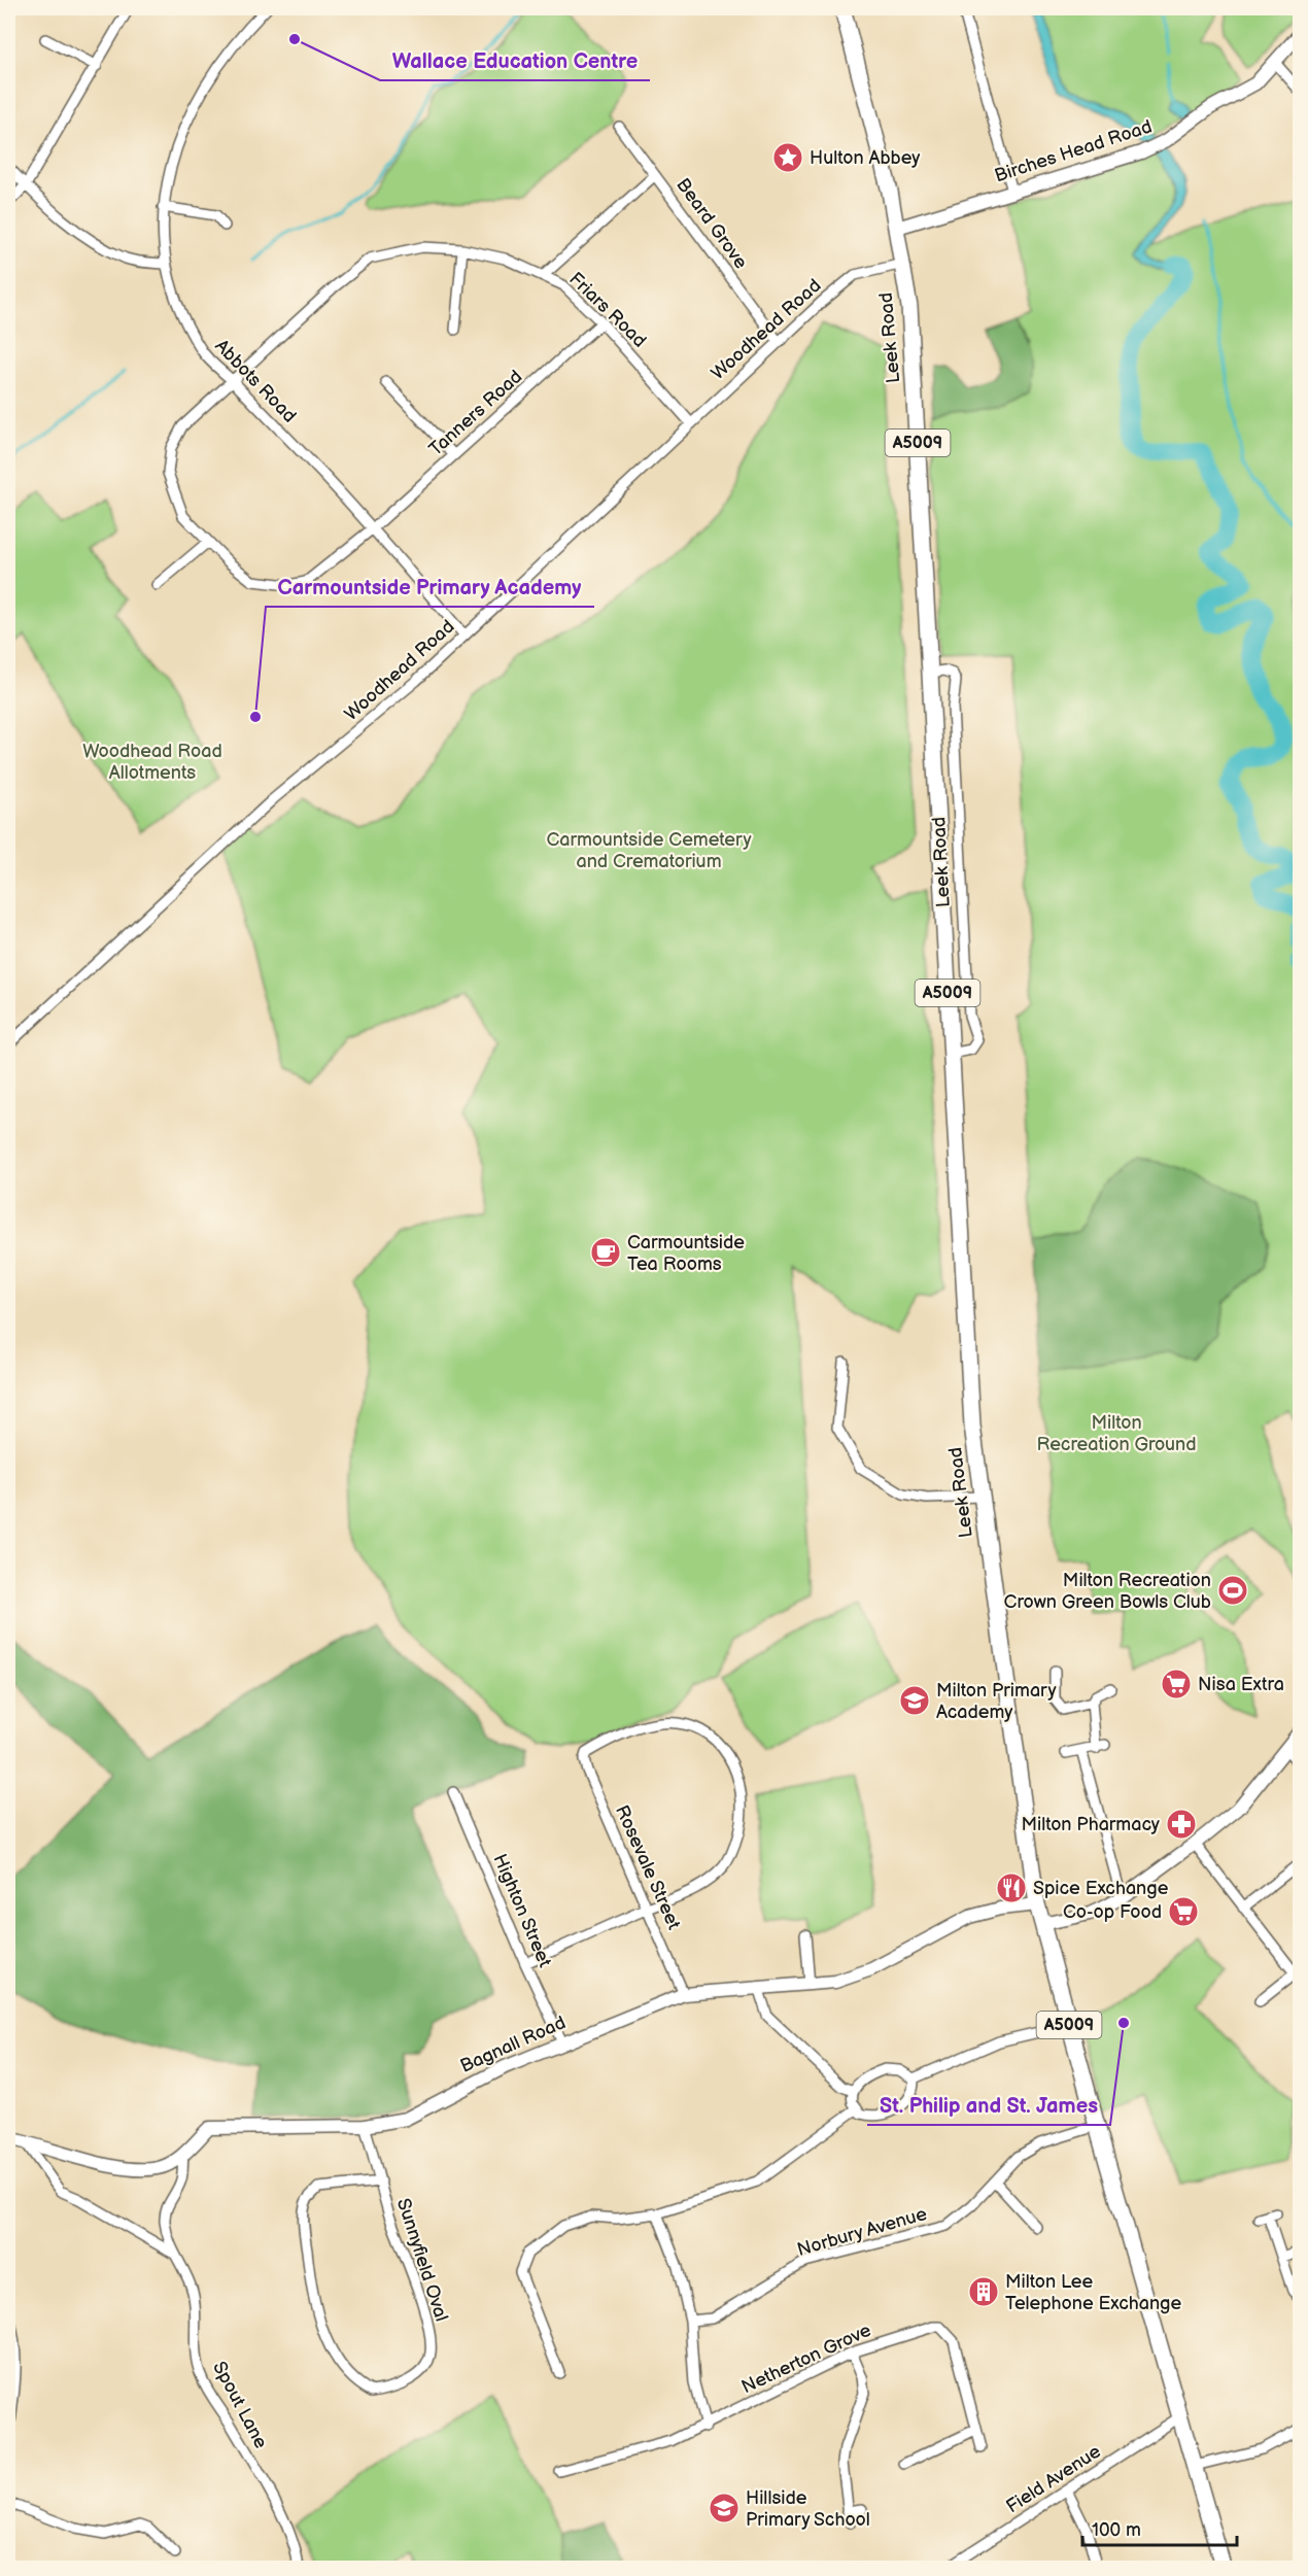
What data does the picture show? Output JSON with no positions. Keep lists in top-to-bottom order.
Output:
{
  "streets": {
    "main road": ["Leek Road", "A5009"],
    "street": [
      "Birches Head Road",
      "Beard Grove",
      "Friars Road",
      "Woodhead Road",
      "Abbots Road",
      "Tanners Road",
      "Rosevale Street",
      "Highton Street",
      "Bagnall Road",
      "Norbury Avenue",
      "Sunnyfield Oval",
      "Netherton Grove",
      "Spout Lane",
      "Field Avenue"
    ]
  },
  "crossings": [
    ["Birches Head Road", "Leek Road"],
    ["Beard Grove", "Woodhead Road"],
    ["Friars Road", "Woodhead Road"],
    ["Friars Road", "Abbots Road"],
    ["Friars Road", "Tanners Road"],
    ["Woodhead Road", "Leek Road"],
    ["Woodhead Road", "Abbots Road"],
    ["Leek Road", "A5009"],
    ["Leek Road", "Bagnall Road"],
    ["Abbots Road", "Tanners Road"],
    ["A5009", "Norbury Avenue"],
    ["A5009", "Field Avenue"],
    ["Rosevale Street", "Bagnall Road"],
    ["Highton Street", "Bagnall Road"],
    ["Bagnall Road", "Sunnyfield Oval"],
    ["Bagnall Road", "Spout Lane"]
  ],
  "parks": ["Woodhead Road Allotments", "Carmountside Cemetery and Crematorium", "Milton Recreation Ground"],
  "places": {
    "other": ["Wallace Education Centre", "Carmountside Primary Academy", "St. Philip and St. James"],
    "place": ["Hulton Abbey"],
    "cafe": ["Carmountside Tea Rooms"],
    "sports": ["Milton Recreation Crown Green Bowls Club"],
    "supermarket": ["Nisa Extra", "Co-op Food"],
    "school or university": ["Milton Primary Academy", "Hillside Primary School"],
    "pharmacy": ["Milton Pharmacy"],
    "restaurant": ["Spice Exchange"],
    "building": ["Milton Lee Telephone Exchange"]
  },
  "scale_bar": "100 m"
}
